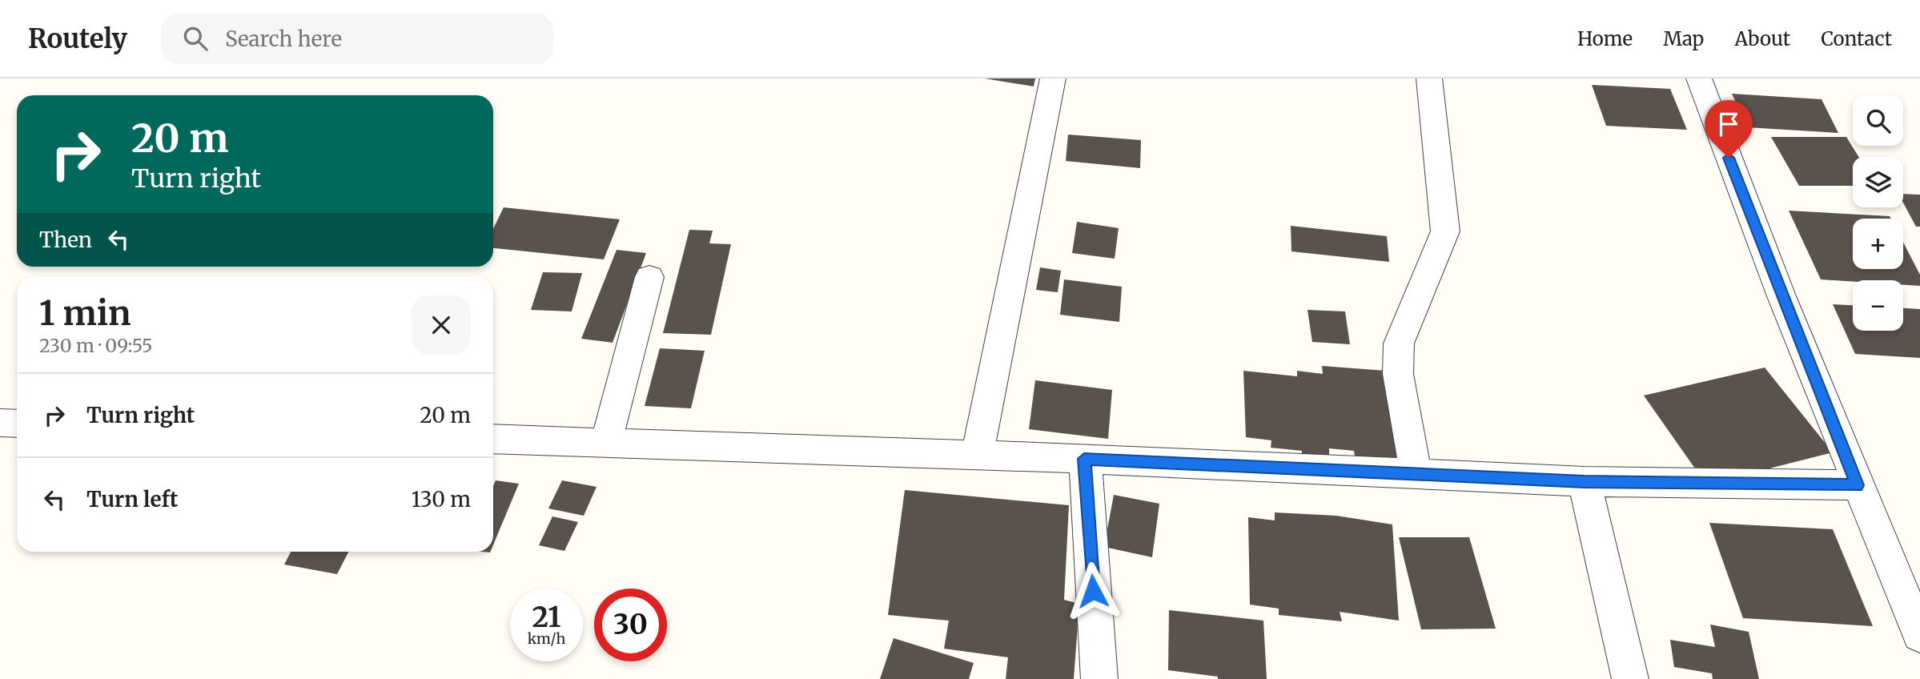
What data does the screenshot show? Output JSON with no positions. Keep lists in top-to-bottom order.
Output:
{
  "page": {
    "header": "Routely",
    "search": "Search here",
    "nav": [
      "Home",
      "Map",
      "About",
      "Contact"
    ],
    "map_buttons": ["+", "−"],
    "turn": ["20 m", "Turn right"],
    "then": "Then",
    "heading": ["1 min", "230 m · 09:55"],
    "list": [
      {
        "name": "Turn right",
        "value": "20 m"
      },
      {
        "name": "Turn left",
        "value": "130 m"
      }
    ],
    "speed": "21 km/h",
    "limit": "30"
  }
}
